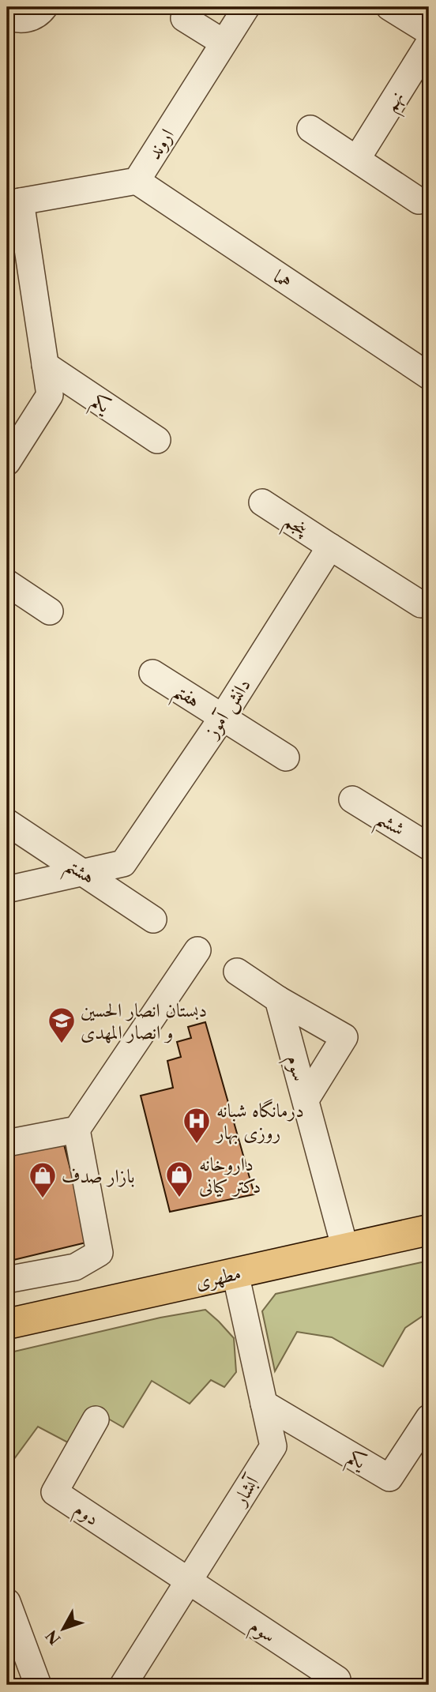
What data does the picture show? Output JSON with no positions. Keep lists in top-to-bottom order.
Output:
{
  "streets": {
    "main road": ["مطهری"],
    "street": [
      "نهم",
      "اروند",
      "هما",
      "یکم",
      "پنجم",
      "هفتم",
      "دانش آموز",
      "ششم",
      "هشتم",
      "سوم",
      "آبشار",
      "دوم"
    ]
  },
  "crossings": [
    ["اروند", "هما"],
    ["اروند", "یکم"],
    ["یکم", "آبشار"],
    ["پنجم", "دانش آموز"],
    ["هفتم", "دانش آموز"],
    ["دانش آموز", "هشتم"],
    ["سوم", "مطهری"],
    ["سوم", "آبشار"],
    ["سوم", "دوم"],
    ["مطهری", "آبشار"],
    ["آبشار", "دوم"]
  ],
  "places": {
    "school or university": ["دبستان انصار الحسین و انصار المهدی"],
    "hospital": ["درمانگاه شبانه روزی بهار"],
    "shop": ["داروخانه دکتر کیانی", "بازار صدف"]
  },
  "north": "bottom left"
}
